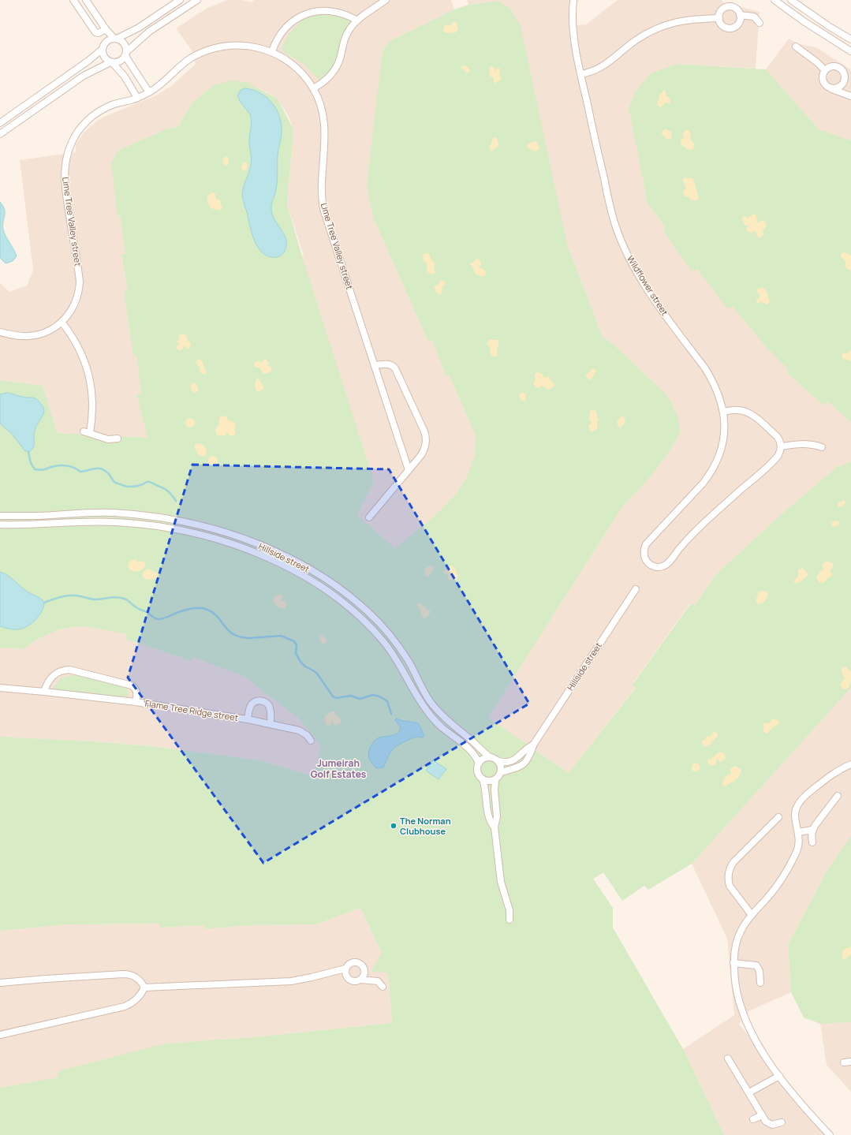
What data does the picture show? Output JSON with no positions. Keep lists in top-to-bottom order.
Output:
{
  "streets": {
    "street": [
      "Lime Tree Valley street",
      "Wildflower street",
      "Hillside street",
      "Flame Tree Ridge street"
    ]
  },
  "districts": ["Jumeirah Golf Estates"],
  "places": ["The Norman Clubhouse"]
}
